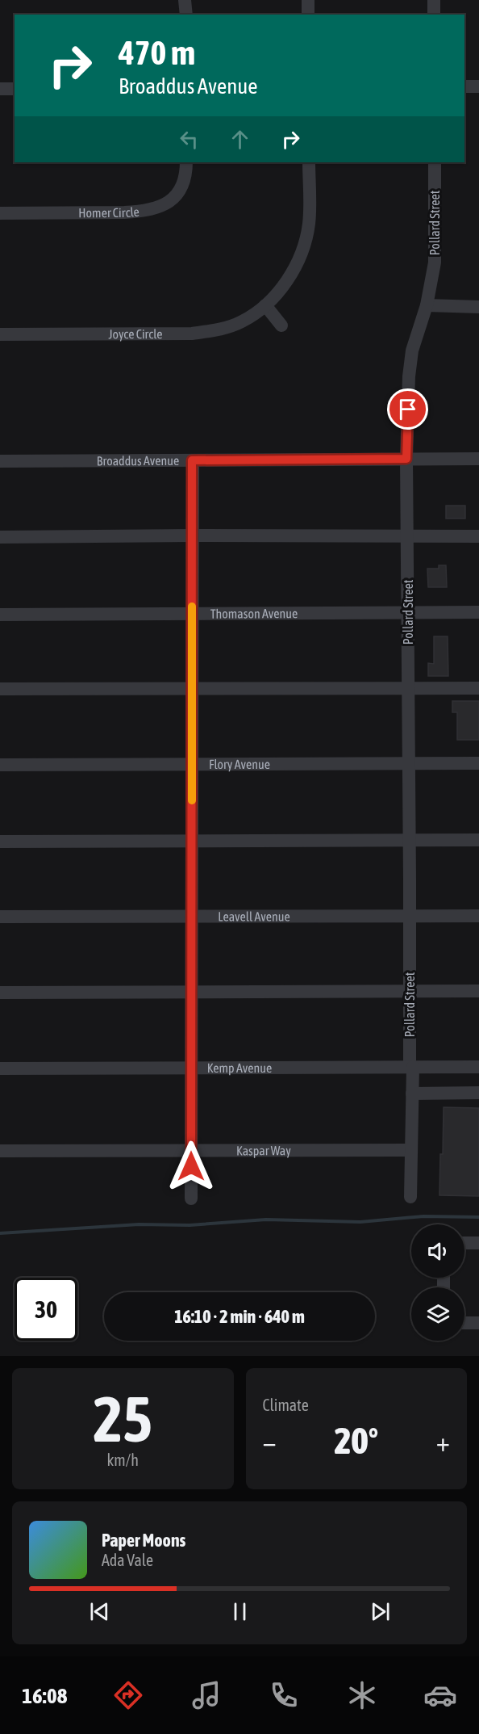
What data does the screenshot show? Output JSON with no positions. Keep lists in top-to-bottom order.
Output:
{
  "streets": {
    "street": [
      "Homer Circle",
      "Pollard Street",
      "Joyce Circle",
      "Broaddus Avenue",
      "Thomason Avenue",
      "Flory Avenue",
      "Leavell Avenue",
      "Kemp Avenue",
      "Kaspar Way"
    ]
  },
  "crossings": [
    ["Pollard Street", "Broaddus Avenue"],
    ["Pollard Street", "Thomason Avenue"],
    ["Pollard Street", "Flory Avenue"],
    ["Pollard Street", "Leavell Avenue"],
    ["Pollard Street", "Kemp Avenue"],
    ["Pollard Street", "Kaspar Way"]
  ],
  "page": {
    "turn": ["470 m", "Broaddus Avenue"],
    "limit": "30",
    "trip": "16:10 · 2 min · 640 m",
    "tile": [
      ["25", "km/h"],
      "Climate"
    ],
    "heat": ["−", "20°", "+"],
    "song": ["Paper Moons", "Ada Vale"],
    "tabs": "16:08"
  }
}
